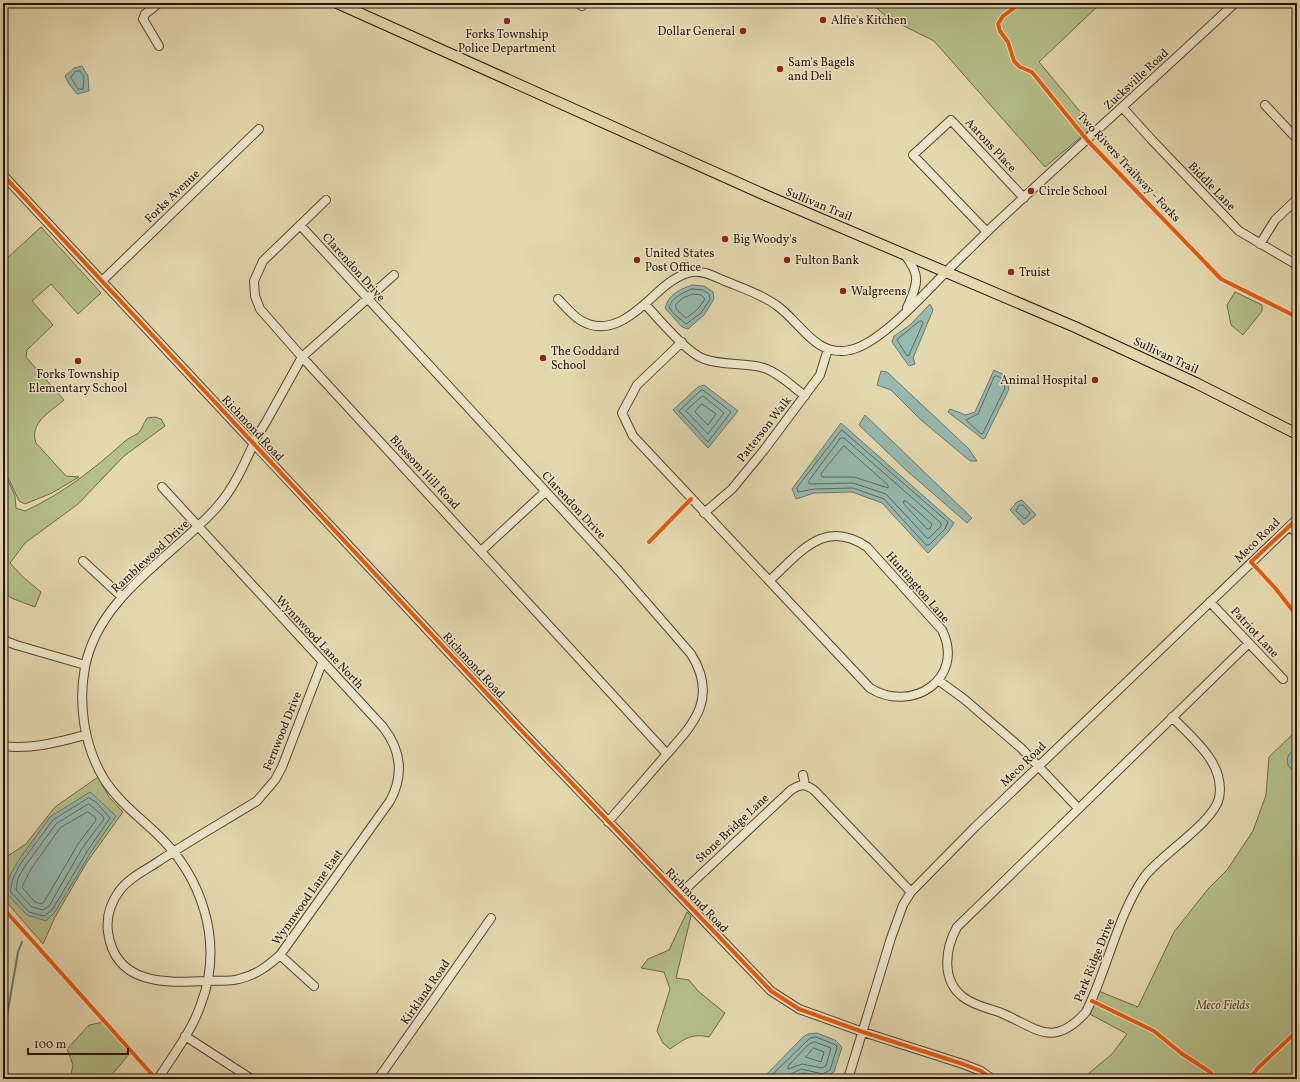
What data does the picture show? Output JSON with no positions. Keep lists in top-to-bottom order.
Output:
{
  "streets": {
    "main road": ["Sullivan Trail"],
    "street": [
      "Zucksville Road",
      "Aarons Place",
      "Biddle Lane",
      "Forks Avenue",
      "Clarendon Drive",
      "Richmond Road",
      "Patterson Walk",
      "Blossom Hill Road",
      "Meco Road",
      "Ramblewood Drive",
      "Huntington Lane",
      "Patriot Lane",
      "Wynnwood Lane North",
      "Fernwood Drive",
      "Stone Bridge Lane",
      "Wynnwood Lane East",
      "Park Ridge Drive",
      "Kirkland Road"
    ],
    "cycle path": ["Two Rivers Trailway - Forks"]
  },
  "crossings": [
    ["Zucksville Road", "Aarons Place"],
    ["Zucksville Road", "Biddle Lane"],
    ["Zucksville Road", "Sullivan Trail"],
    ["Zucksville Road", "Patterson Walk"],
    ["Forks Avenue", "Richmond Road"],
    ["Clarendon Drive", "Richmond Road"],
    ["Clarendon Drive", "Blossom Hill Road"],
    ["Clarendon Drive", "Ramblewood Drive"],
    ["Richmond Road", "Meco Road"],
    ["Richmond Road", "Ramblewood Drive"],
    ["Richmond Road", "Stone Bridge Lane"],
    ["Blossom Hill Road", "Ramblewood Drive"],
    ["Meco Road", "Patriot Lane"],
    ["Ramblewood Drive", "Wynnwood Lane North"],
    ["Ramblewood Drive", "Fernwood Drive"],
    ["Ramblewood Drive", "Wynnwood Lane East"],
    ["Patriot Lane", "Park Ridge Drive"],
    ["Wynnwood Lane North", "Fernwood Drive"],
    ["Wynnwood Lane North", "Wynnwood Lane East"],
    ["Fernwood Drive", "Wynnwood Lane East"]
  ],
  "parks": ["Meco Fields"],
  "places": [
    "Alfie's Kitchen",
    "Forks Township Police Department",
    "Dollar General",
    "Sam's Bagels and Deli",
    "Circle School",
    "Big Woody's",
    "United States Post Office",
    "Fulton Bank",
    "Truist",
    "Walgreens",
    "The Goddard School",
    "Forks Township Elementary School",
    "Animal Hospital"
  ],
  "scale_bar": "100 m"
}
